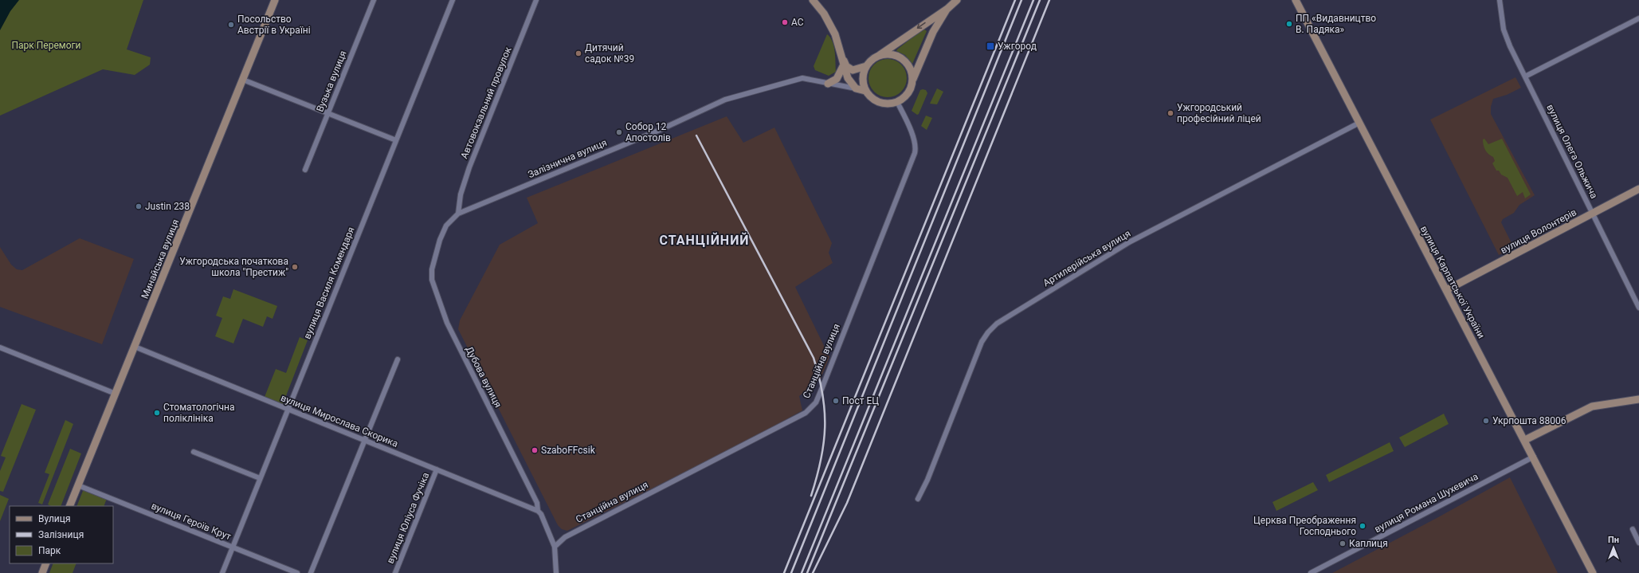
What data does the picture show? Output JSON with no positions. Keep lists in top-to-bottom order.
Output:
{
  "streets": {
    "main road": [
      "Залізнична вулиця",
      "вулиця Волонтерів",
      "Минайська вулиця",
      "вулиця Карпатської України"
    ],
    "street": [
      "Вузька вулиця",
      "Автовокзальний провулок",
      "вулиця Олега Ольжича",
      "Артилерійська вулиця",
      "вулиця Василя Комендаря",
      "Станційна вулиця",
      "Дубова вулиця",
      "вулиця Мирослава Скорика",
      "вулиця Романа Шухевича",
      "вулиця Юліуса Фучіка",
      "вулиця Героїв Крут"
    ]
  },
  "crossings": [
    ["Автовокзальний провулок", "Залізнична вулиця"],
    ["Автовокзальний провулок", "Дубова вулиця"],
    ["вулиця Олега Ольжича", "вулиця Волонтерів"],
    ["Залізнична вулиця", "Станційна вулиця"],
    ["Залізнична вулиця", "Дубова вулиця"],
    ["вулиця Волонтерів", "вулиця Карпатської України"],
    ["Артилерійська вулиця", "вулиця Карпатської України"],
    ["Минайська вулиця", "вулиця Мирослава Скорика"],
    ["Минайська вулиця", "вулиця Героїв Крут"],
    ["вулиця Карпатської України", "вулиця Романа Шухевича"],
    ["вулиця Василя Комендаря", "вулиця Мирослава Скорика"],
    ["вулиця Василя Комендаря", "вулиця Героїв Крут"],
    ["Станційна вулиця", "Дубова вулиця"],
    ["Дубова вулиця", "вулиця Мирослава Скорика"],
    ["вулиця Мирослава Скорика", "вулиця Юліуса Фучіка"]
  ],
  "districts": ["СТАНЦІЙНИЙ"],
  "parks": ["Парк Перемоги"],
  "places": {
    "other": [
      "AC",
      "ПП «Видавництво В. Падяка»",
      "Посольство Австрії в Україні",
      "Дитячий садок №39",
      "Ужгородський професійний ліцей",
      "Собор 12 Апостолів",
      "Justin 238",
      "Ужгородська початкова школа \"Престиж\"",
      "Пост ЕЦ",
      "Стоматологічна поліклініка",
      "Укрпошта 88006",
      "SzaboFFcsik",
      "Церква Преображення Господнього",
      "Каплиця"
    ],
    "transit": ["Ужгород"]
  },
  "legend": ["Вулиця", "Залізниця", "Парк"],
  "north": "top"
}
